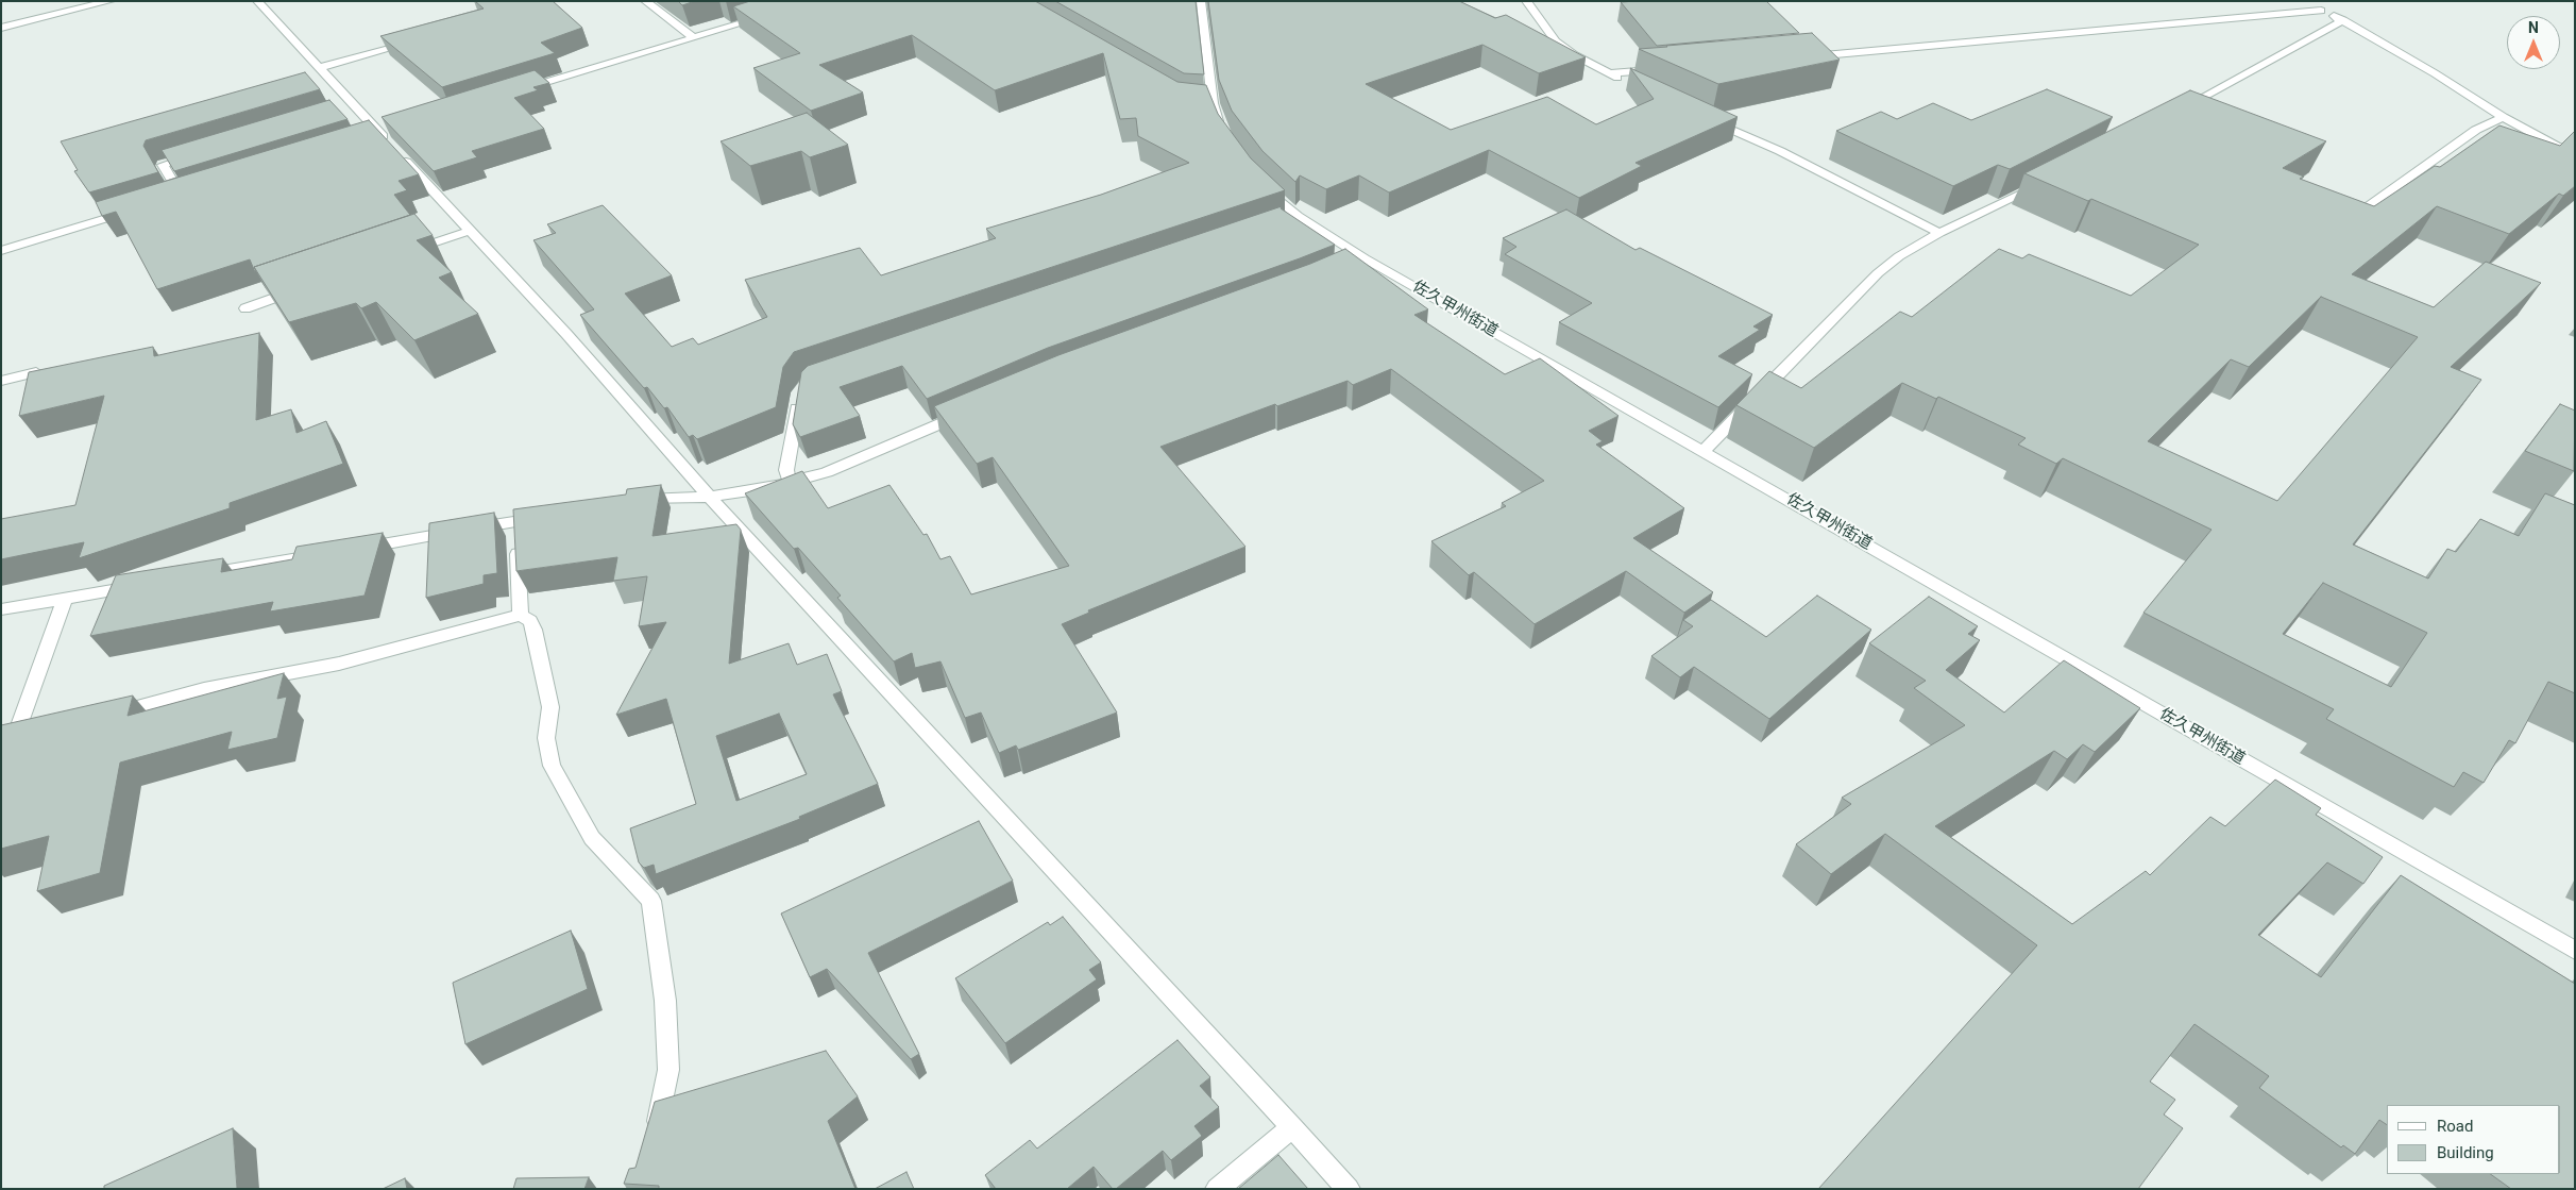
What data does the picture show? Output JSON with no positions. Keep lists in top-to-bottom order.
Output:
{
  "streets": {
    "street": ["佐久甲州街道"]
  },
  "legend": ["Road", "Building"],
  "north": "top"
}
